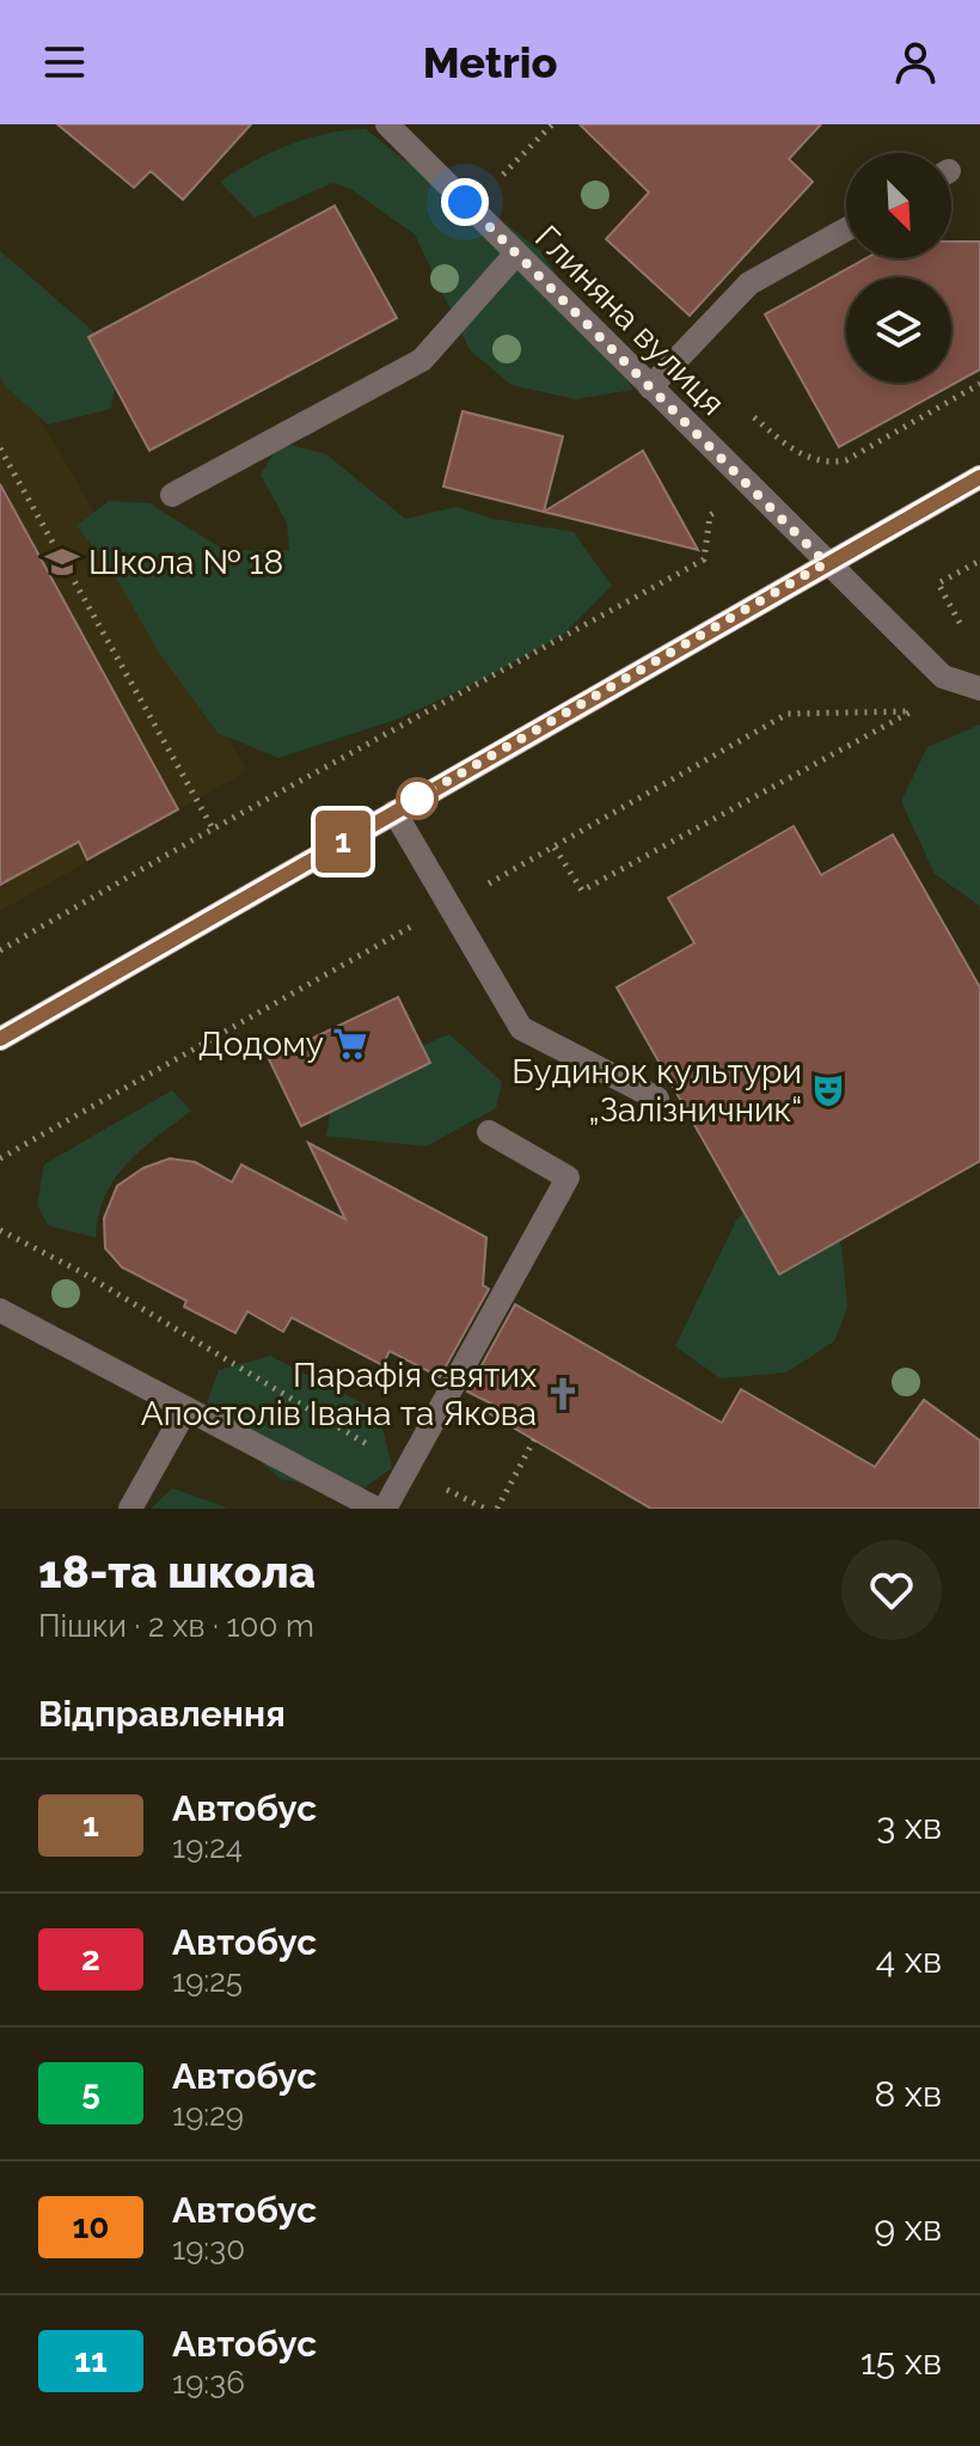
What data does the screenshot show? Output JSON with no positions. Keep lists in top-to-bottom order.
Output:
{
  "streets": {
    "street": ["Глиняна вулиця"]
  },
  "places": {
    "school or university": ["Школа № 18"],
    "supermarket": ["Додому"],
    "theatre": ["Будинок культури „Залізничник“"],
    "church": ["Парафія святих Апостолів Івана та Якова"]
  },
  "lines": ["bus line 1"],
  "north": "bottom right",
  "page": {
    "header": "Metrio",
    "on_map": "1",
    "heading": [
      ["18-та школа", "Пішки · 2 хв · 100 m"],
      "Відправлення"
    ],
    "list": [
      {
        "mark": "1",
        "name": "Автобус",
        "note": "19:24",
        "value": "3 хв"
      },
      {
        "mark": "2",
        "name": "Автобус",
        "note": "19:25",
        "value": "4 хв"
      },
      {
        "mark": "5",
        "name": "Автобус",
        "note": "19:29",
        "value": "8 хв"
      },
      {
        "mark": "10",
        "name": "Автобус",
        "note": "19:30",
        "value": "9 хв"
      },
      {
        "mark": "11",
        "name": "Автобус",
        "note": "19:36",
        "value": "15 хв"
      }
    ]
  }
}
